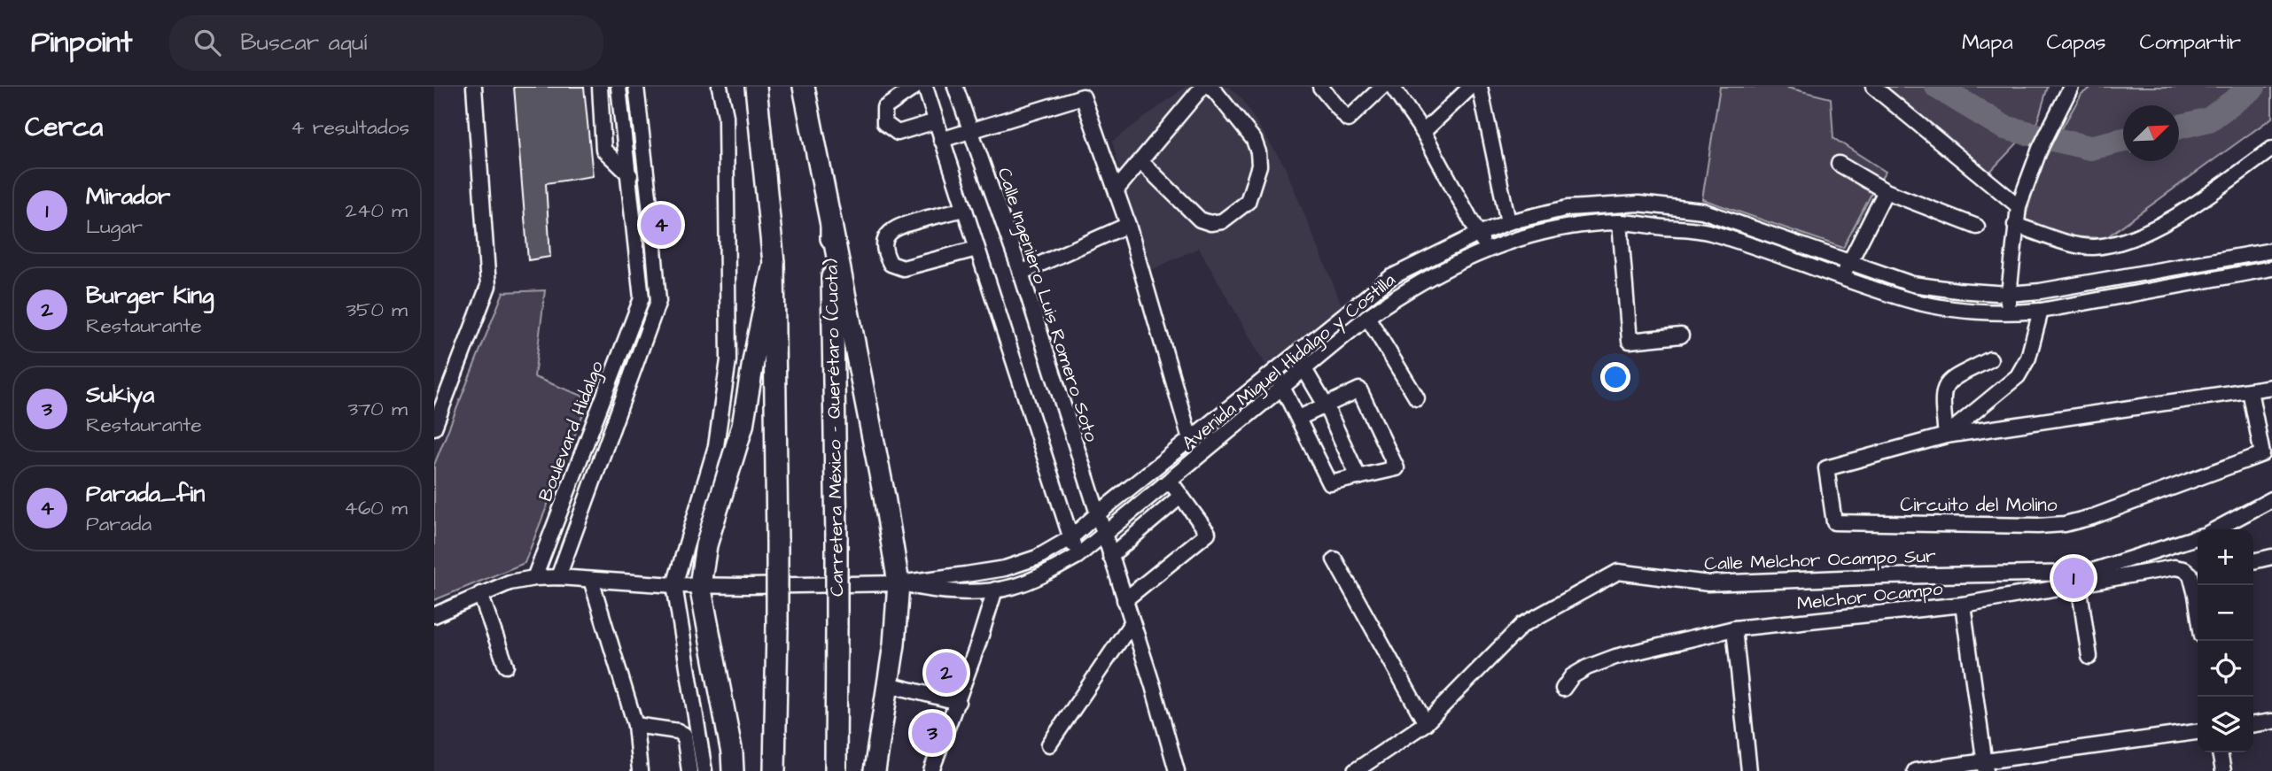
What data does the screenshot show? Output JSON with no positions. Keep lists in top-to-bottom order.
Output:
{
  "streets": {
    "highway": ["Carretera México - Querétaro (Cuota)"],
    "street": [
      "Calle Ingeniero Luis Romero Soto",
      "Avenida Miguel Hidalgo y Costilla",
      "Boulevard Hidalgo",
      "Circuito del Molino",
      "Calle Melchor Ocampo Sur",
      "Melchor Ocampo"
    ]
  },
  "crossings": [
    ["Calle Ingeniero Luis Romero Soto", "Avenida Miguel Hidalgo y Costilla"],
    ["Avenida Miguel Hidalgo y Costilla", "Boulevard Hidalgo"],
    ["Avenida Miguel Hidalgo y Costilla", "Circuito del Molino"]
  ],
  "north": "top right",
  "page": {
    "header": "Pinpoint",
    "search": "Buscar aquí",
    "nav": ["Mapa", "Capas", "Compartir"],
    "heading": ["Cerca", "4 resultados"],
    "list": [
      {
        "mark": "1",
        "name": "Mirador",
        "note": "Lugar",
        "value": "240 m"
      },
      {
        "mark": "2",
        "name": "Burger King",
        "note": "Restaurante",
        "value": "350 m"
      },
      {
        "mark": "3",
        "name": "Sukiya",
        "note": "Restaurante",
        "value": "370 m"
      },
      {
        "mark": "4",
        "name": "Parada_fin",
        "note": "Parada",
        "value": "460 m"
      }
    ],
    "pins": [
      "4",
      "1",
      "2",
      "3"
    ],
    "map_buttons": ["+", "−"]
  }
}
